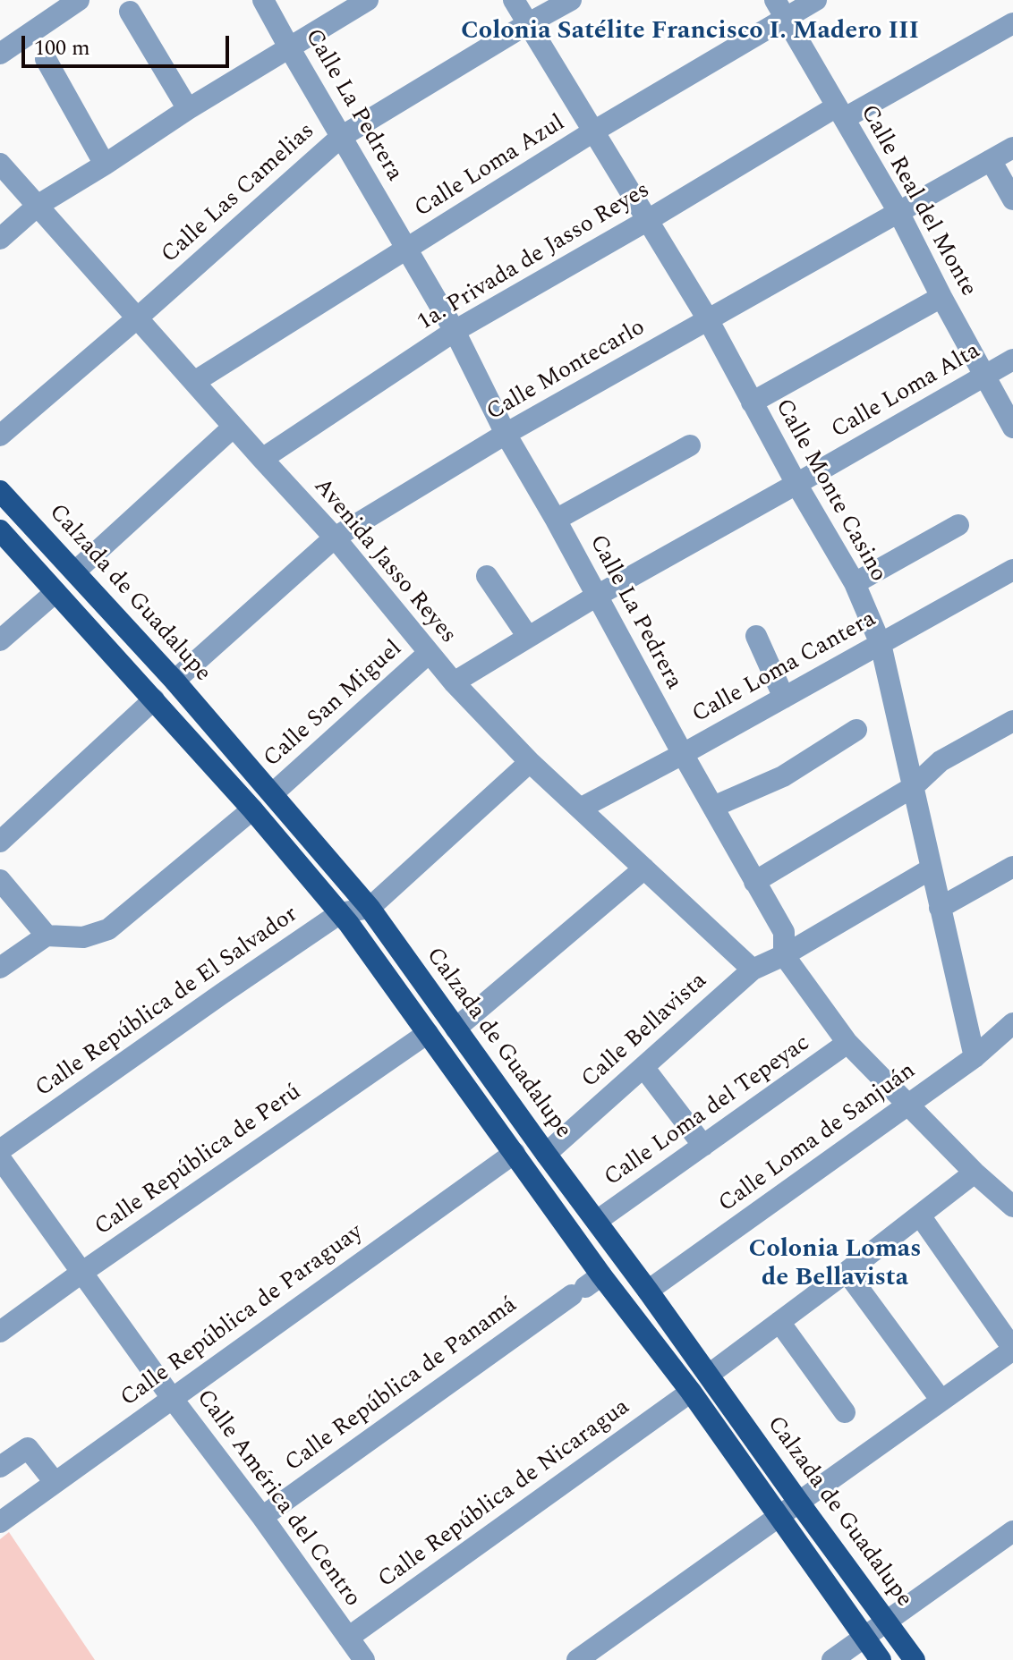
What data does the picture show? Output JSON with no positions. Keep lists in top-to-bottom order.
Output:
{
  "streets": {
    "main road": ["Calzada de Guadalupe"],
    "street": [
      "Calle La Pedrera",
      "Calle Loma Azul",
      "Calle Las Camelias",
      "Calle Real del Monte",
      "1a. Privada de Jasso Reyes",
      "Calle Montecarlo",
      "Calle Loma Alta",
      "Calle Monte Casino",
      "Avenida Jasso Reyes",
      "Calle Loma Cantera",
      "Calle San Miguel",
      "Calle República de El Salvador",
      "Calle Bellavista",
      "Calle Loma del Tepeyac",
      "Calle Loma de Sanjuán",
      "Calle República de Perú",
      "Calle República de Paraguay",
      "Calle República de Panamá",
      "Calle República de Nicaragua",
      "Calle América del Centro"
    ]
  },
  "crossings": [
    ["Calle La Pedrera", "Calle Loma Azul"],
    ["Calle La Pedrera", "Calle Las Camelias"],
    ["Calle La Pedrera", "1a. Privada de Jasso Reyes"],
    ["Calle La Pedrera", "Calle Montecarlo"],
    ["Calle La Pedrera", "Calle Loma Alta"],
    ["Calle La Pedrera", "Calle Loma Cantera"],
    ["Calle La Pedrera", "Calle Bellavista"],
    ["Calle La Pedrera", "Calle Loma del Tepeyac"],
    ["Calle La Pedrera", "Calle Loma de Sanjuán"],
    ["Calle Loma Azul", "Calle Real del Monte"],
    ["Calle Loma Azul", "Calle Monte Casino"],
    ["Calle Loma Azul", "Avenida Jasso Reyes"],
    ["Calle Las Camelias", "Calle Monte Casino"],
    ["Calle Las Camelias", "Avenida Jasso Reyes"],
    ["Calle Real del Monte", "1a. Privada de Jasso Reyes"],
    ["Calle Real del Monte", "Calle Montecarlo"],
    ["Calle Real del Monte", "Calle Loma Alta"],
    ["1a. Privada de Jasso Reyes", "Calle Monte Casino"],
    ["1a. Privada de Jasso Reyes", "Avenida Jasso Reyes"],
    ["Calle Montecarlo", "Calle Monte Casino"],
    ["Calle Montecarlo", "Avenida Jasso Reyes"],
    ["Calle Montecarlo", "Calzada de Guadalupe"],
    ["Calle Loma Alta", "Calle Monte Casino"],
    ["Calle Loma Alta", "Avenida Jasso Reyes"],
    ["Calle Monte Casino", "Calle Loma Cantera"],
    ["Calle Monte Casino", "Calle Loma de Sanjuán"],
    ["Avenida Jasso Reyes", "Calle Loma Cantera"],
    ["Avenida Jasso Reyes", "Calle San Miguel"],
    ["Avenida Jasso Reyes", "Calle Bellavista"],
    ["Calzada de Guadalupe", "Calle San Miguel"],
    ["Calzada de Guadalupe", "Calle República de El Salvador"],
    ["Calzada de Guadalupe", "Calle Bellavista"],
    ["Calzada de Guadalupe", "Calle Loma del Tepeyac"],
    ["Calzada de Guadalupe", "Calle Loma de Sanjuán"],
    ["Calle República de Perú", "Calle América del Centro"],
    ["Calle República de Paraguay", "Calle América del Centro"],
    ["Calle República de Panamá", "Calle América del Centro"],
    ["Calle República de Nicaragua", "Calle América del Centro"]
  ],
  "districts": ["Colonia Satélite Francisco I. Madero III", "Colonia Lomas de Bellavista"],
  "scale_bar": "100 m"
}
